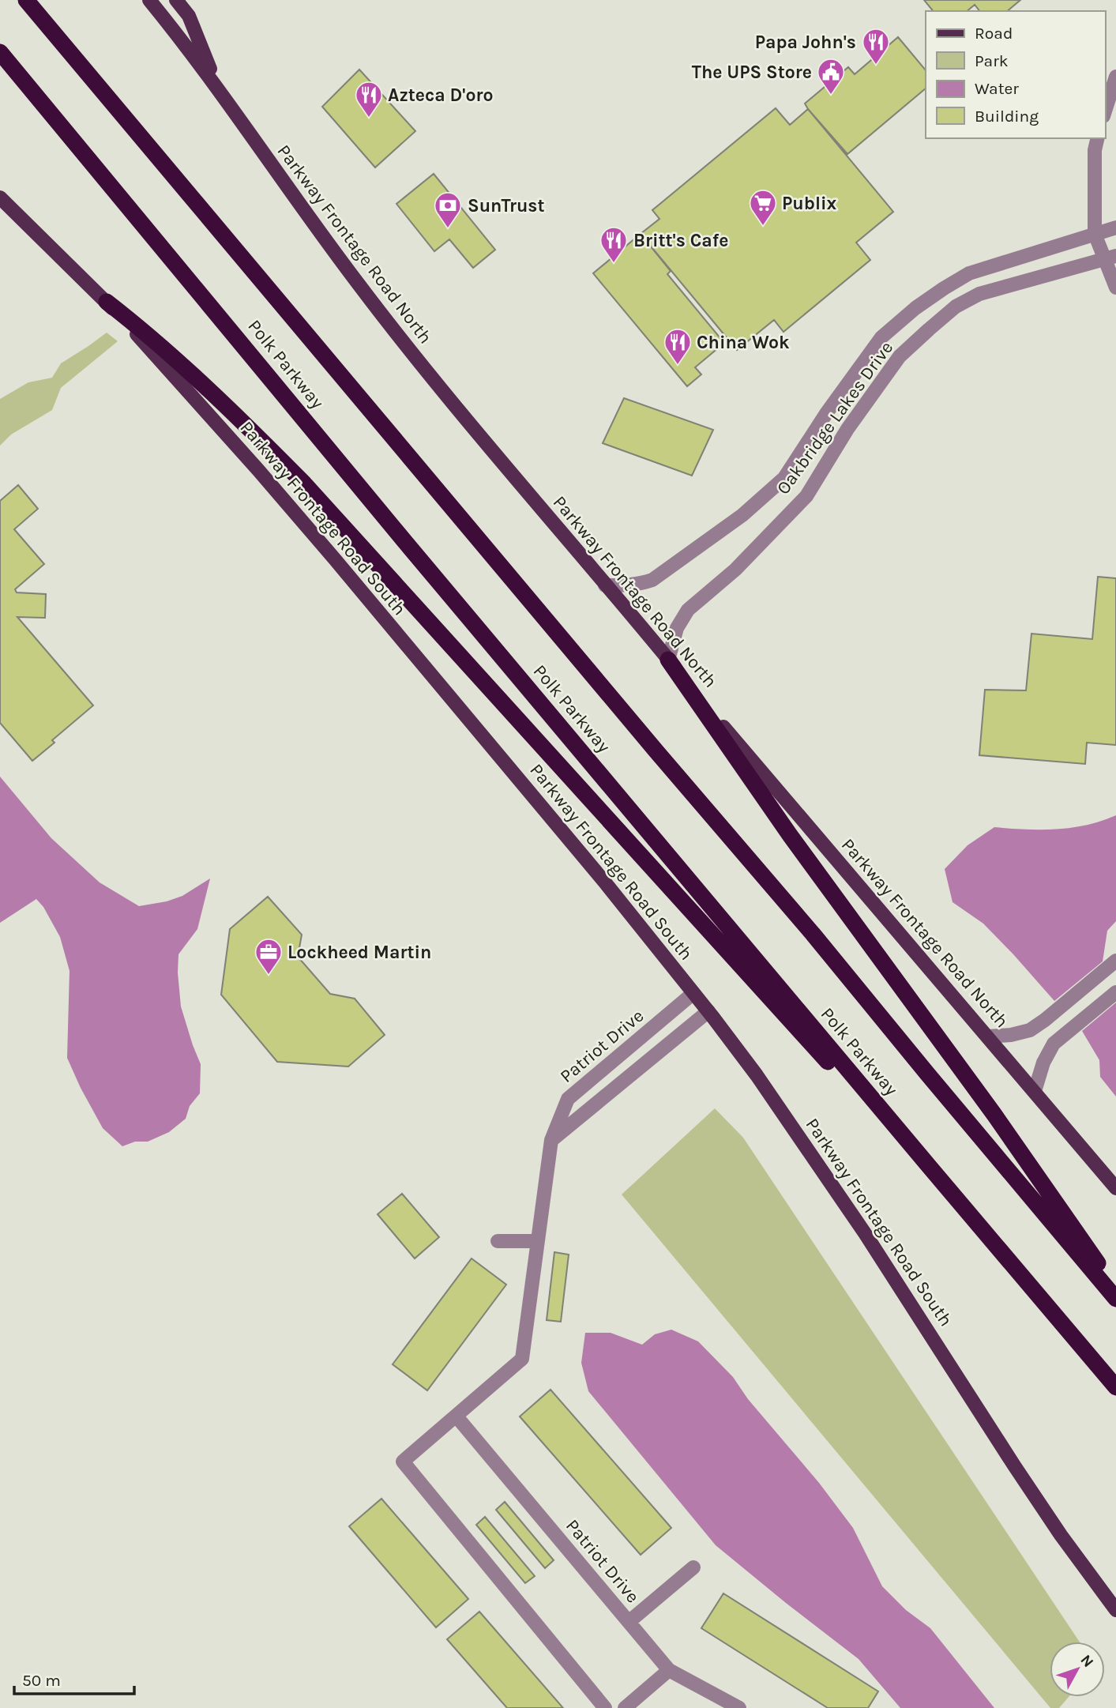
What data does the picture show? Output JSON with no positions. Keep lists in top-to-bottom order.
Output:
{
  "streets": {
    "highway": ["Polk Parkway"],
    "main road": ["Parkway Frontage Road North", "Parkway Frontage Road South"],
    "street": ["Oakbridge Lakes Drive", "Patriot Drive"]
  },
  "crossings": [
    ["Parkway Frontage Road North", "Oakbridge Lakes Drive"],
    ["Parkway Frontage Road South", "Patriot Drive"]
  ],
  "places": {
    "restaurant": [
      "Papa John's",
      "Azteca D'oro",
      "Britt's Cafe",
      "China Wok"
    ],
    "public building": ["The UPS Store"],
    "supermarket": ["Publix"],
    "bank": ["SunTrust"],
    "office": ["Lockheed Martin"]
  },
  "legend": [
    "Road",
    "Park",
    "Water",
    "Building"
  ],
  "scale_bar": "50 m",
  "north": "top right"
}
